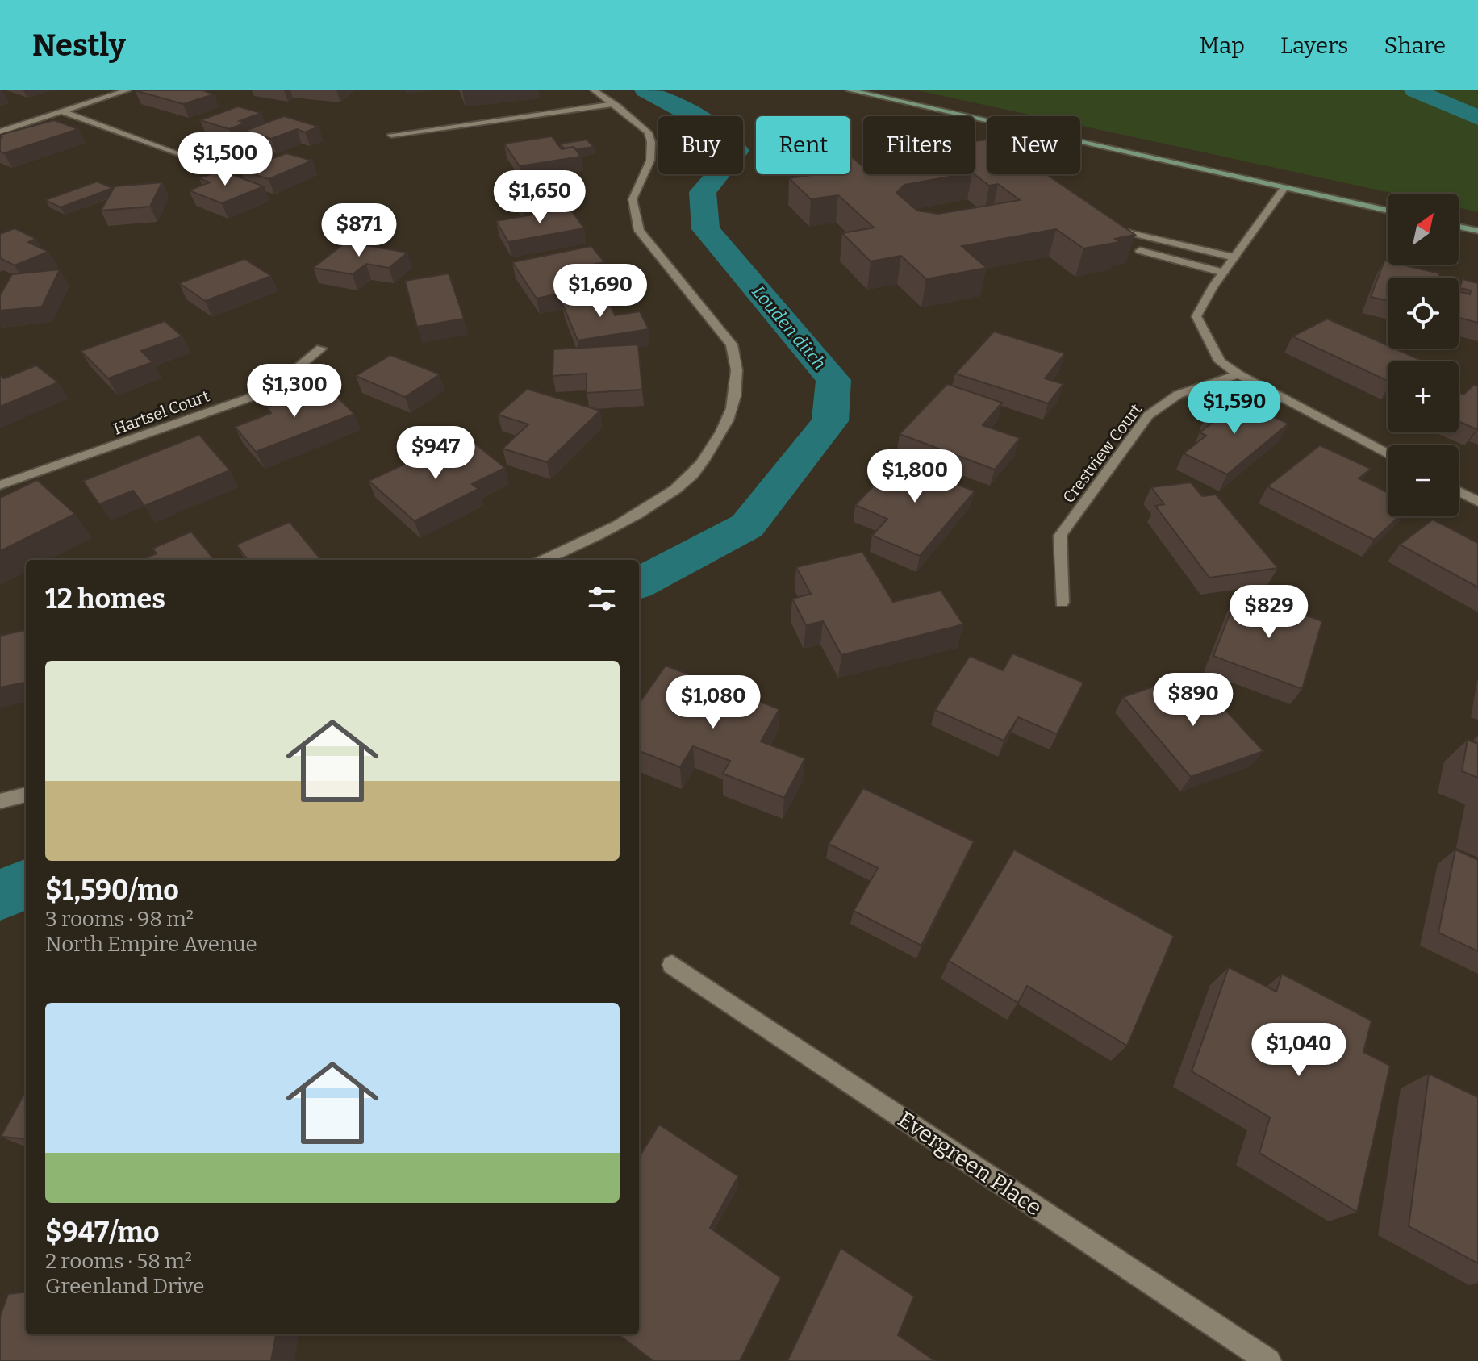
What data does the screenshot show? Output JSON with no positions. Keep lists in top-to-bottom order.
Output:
{
  "streets": {
    "street": ["Hartsel Court", "Crestview Court", "Evergreen Place"]
  },
  "water": ["Louden ditch"],
  "north": "top right",
  "page": {
    "header": "Nestly",
    "nav": ["Map", "Layers", "Share"],
    "chip": [
      "Buy",
      "Rent",
      "Filters",
      "New"
    ],
    "price": [
      "$1,500",
      "$1,650",
      "$871",
      "$1,690",
      "$1,300",
      "$1,590",
      "$947",
      "$1,800",
      "$829",
      "$890",
      "$1,080",
      "$1,040"
    ],
    "map_buttons": ["+", "−"],
    "heading": "12 homes",
    "list": [
      {
        "name": "$1,590/mo",
        "note": "3 rooms · 98 m² · North Empire Avenue"
      },
      {
        "name": "$947/mo",
        "note": "2 rooms · 58 m² · Greenland Drive"
      }
    ]
  }
}
